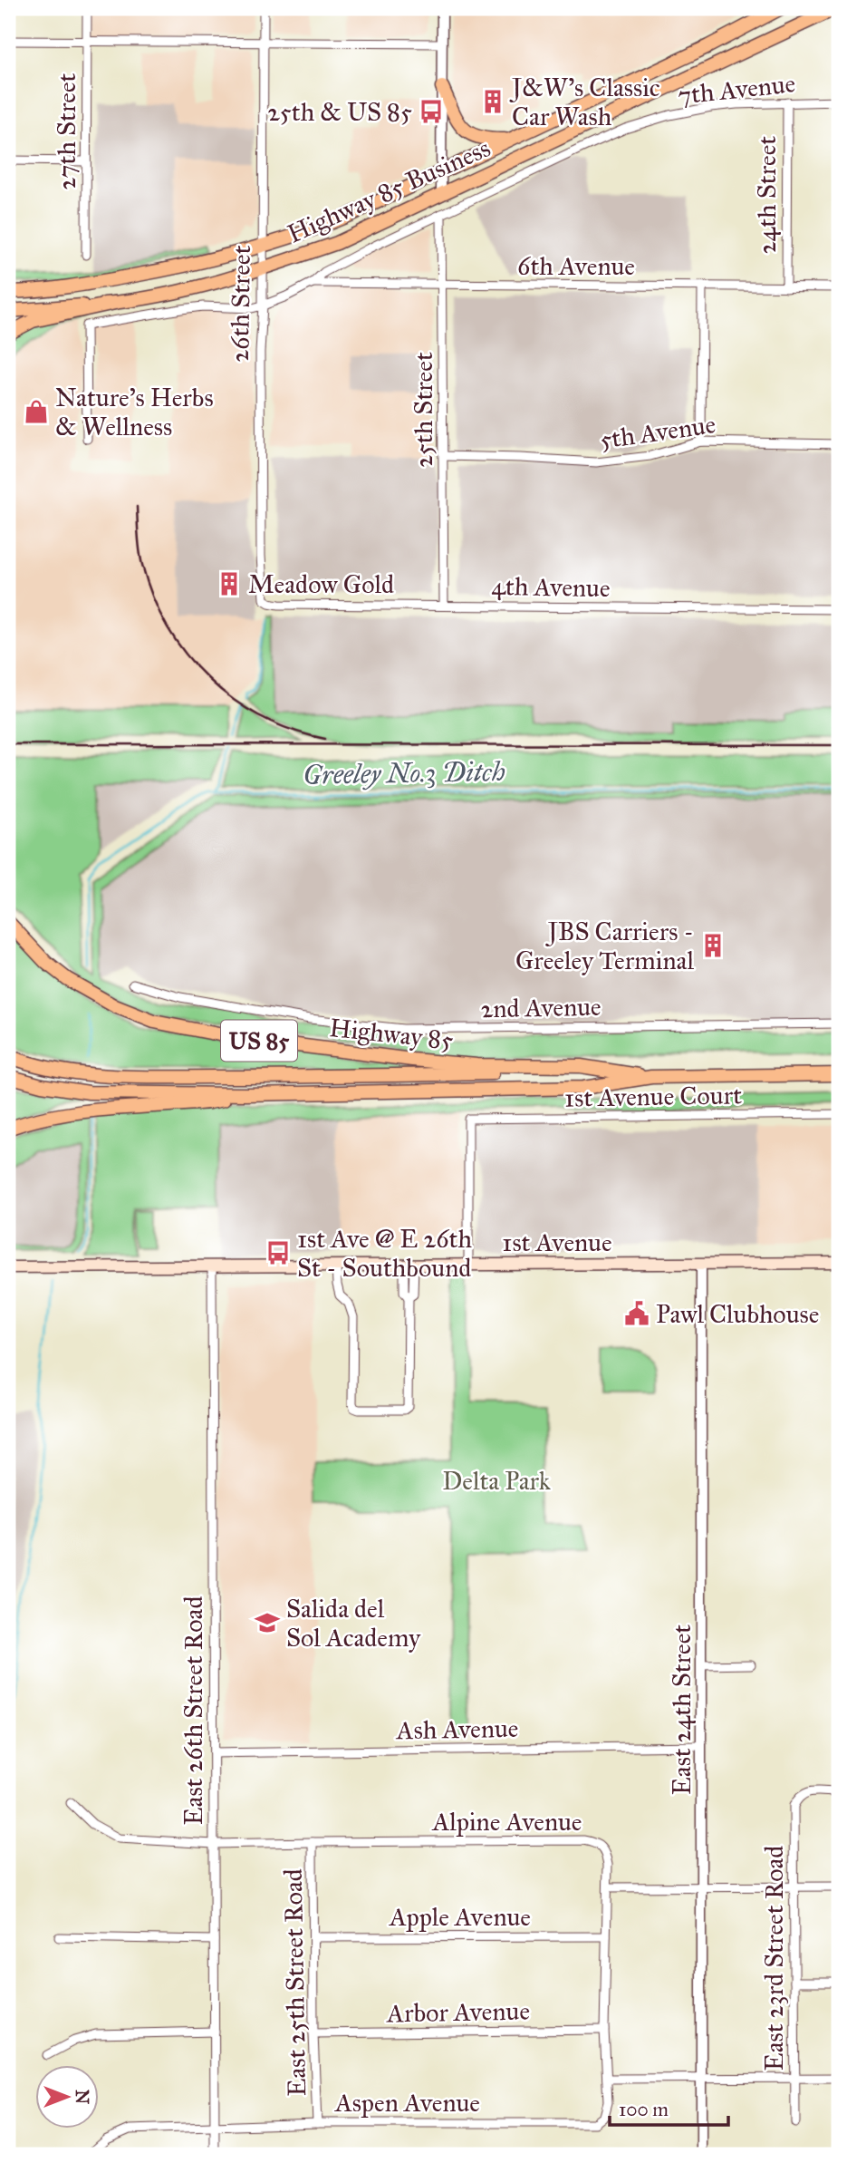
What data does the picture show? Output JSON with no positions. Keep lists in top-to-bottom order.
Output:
{
  "streets": {
    "main road": [
      "Highway 85 Business",
      "Highway 85",
      "US 85",
      "1st Avenue"
    ],
    "street": [
      "7th Avenue",
      "27th Street",
      "24th Street",
      "6th Avenue",
      "26th Street",
      "25th Street",
      "5th Avenue",
      "4th Avenue",
      "2nd Avenue",
      "1st Avenue Court",
      "East 24th Street",
      "East 26th Street Road",
      "Ash Avenue",
      "Alpine Avenue",
      "Apple Avenue",
      "East 23rd Street Road",
      "East 25th Street Road",
      "Arbor Avenue",
      "Aspen Avenue"
    ]
  },
  "crossings": [
    ["7th Avenue", "24th Street"],
    ["7th Avenue", "6th Avenue"],
    ["7th Avenue", "26th Street"],
    ["7th Avenue", "25th Street"],
    ["Highway 85 Business", "26th Street"],
    ["24th Street", "6th Avenue"],
    ["6th Avenue", "25th Street"],
    ["26th Street", "4th Avenue"],
    ["25th Street", "5th Avenue"],
    ["25th Street", "4th Avenue"],
    ["Highway 85", "US 85"],
    ["1st Avenue Court", "1st Avenue"],
    ["1st Avenue", "East 24th Street"],
    ["1st Avenue", "East 26th Street Road"],
    ["East 24th Street", "Ash Avenue"],
    ["East 26th Street Road", "Ash Avenue"],
    ["East 26th Street Road", "Alpine Avenue"],
    ["East 26th Street Road", "Aspen Avenue"],
    ["Alpine Avenue", "Apple Avenue"],
    ["Alpine Avenue", "East 25th Street Road"],
    ["Alpine Avenue", "Arbor Avenue"],
    ["Alpine Avenue", "Aspen Avenue"],
    ["Apple Avenue", "East 25th Street Road"],
    ["East 25th Street Road", "Arbor Avenue"],
    ["East 25th Street Road", "Aspen Avenue"]
  ],
  "water": ["Greeley No.3 Ditch"],
  "parks": ["Delta Park"],
  "places": {
    "building": ["J&W's Classic Car Wash", "Meadow Gold", "JBS Carriers - Greeley Terminal"],
    "bus stop": ["25th & US 85", "1st Ave @ E 26th St - Southbound"],
    "shop": ["Nature's Herbs & Wellness"],
    "public building": ["Pawl Clubhouse"],
    "school or university": ["Salida del Sol Academy"]
  },
  "scale_bar": "100 m",
  "north": "right"
}
